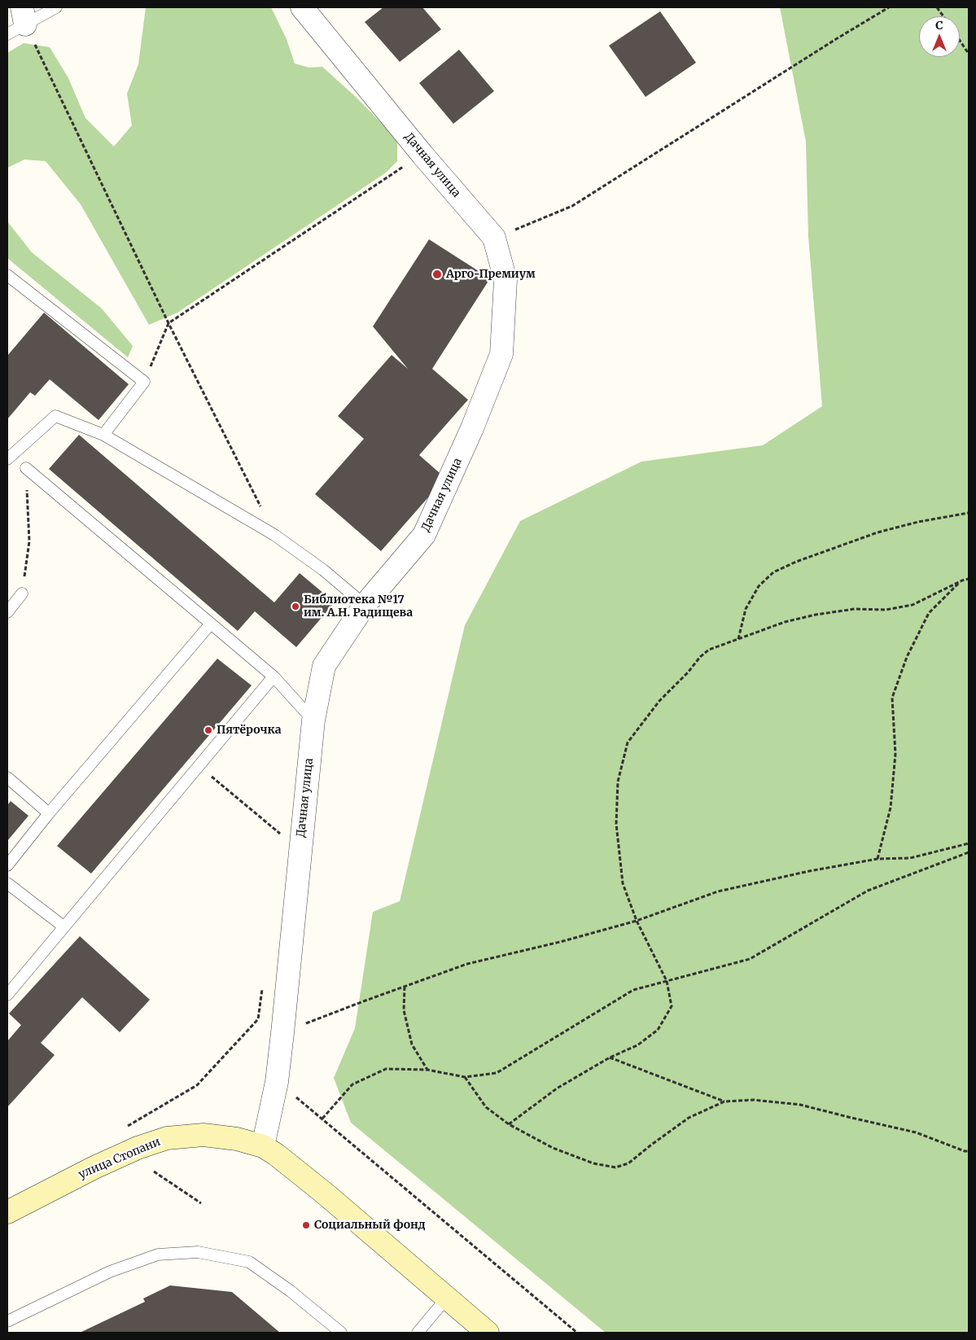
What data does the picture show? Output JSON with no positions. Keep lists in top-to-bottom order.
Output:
{
  "streets": {
    "main road": ["улица Стопани"],
    "street": ["Дачная улица"]
  },
  "crossings": [
    ["Дачная улица", "улица Стопани"]
  ],
  "places": [
    "Арго-Премиум",
    "Библиотека №17 им. А.Н. Радищева",
    "Пятёрочка",
    "Социальный фонд"
  ],
  "north": "top"
}
